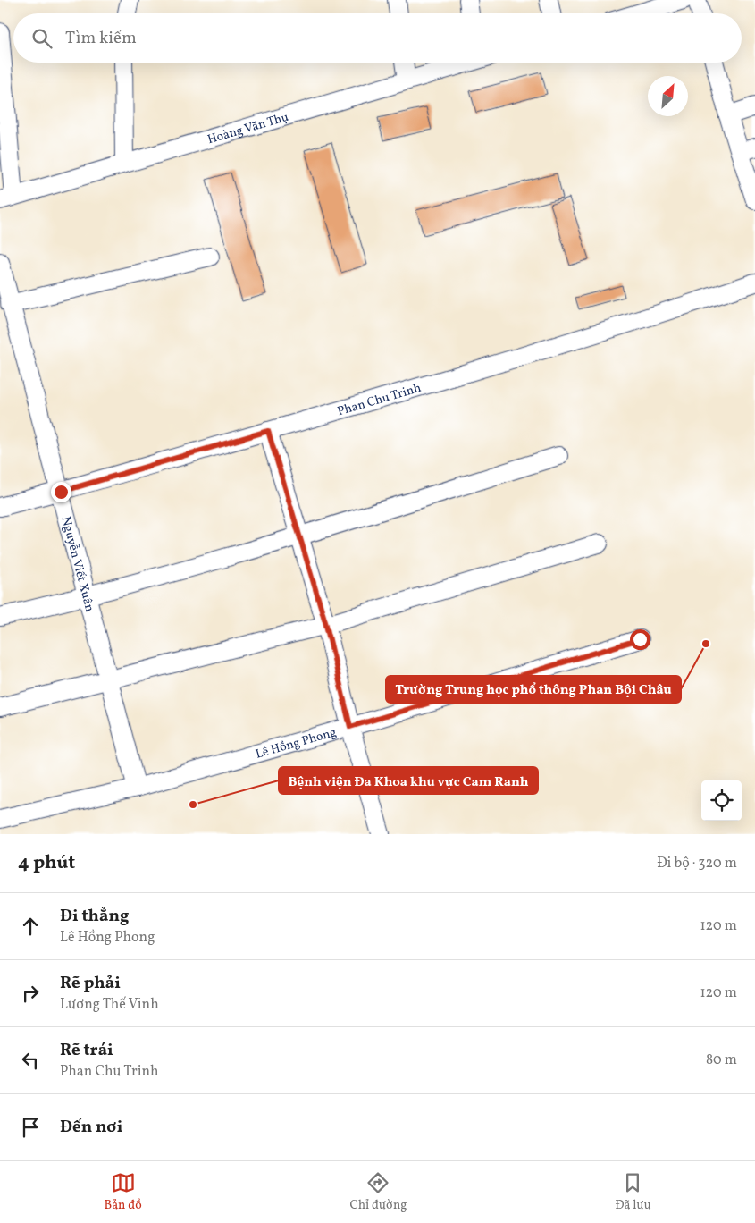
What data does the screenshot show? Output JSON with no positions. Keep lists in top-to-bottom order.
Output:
{
  "streets": {
    "street": [
      "Hoàng Văn Thụ",
      "Phan Chu Trinh",
      "Nguyễn Viết Xuân",
      "Lê Hồng Phong"
    ]
  },
  "crossings": [
    ["Phan Chu Trinh", "Nguyễn Viết Xuân"],
    ["Nguyễn Viết Xuân", "Lê Hồng Phong"]
  ],
  "places": ["Trường Trung học phổ thông Phan Bội Châu", "Bệnh viện Đa Khoa khu vực Cam Ranh"],
  "north": "top right",
  "page": {
    "search": "Tìm kiếm",
    "heading": ["4 phút", "Đi bộ · 320 m"],
    "list": [
      ["Đi thẳng", "Lê Hồng Phong", "120 m"],
      ["Rẽ phải", "Lương Thế Vinh", "120 m"],
      ["Rẽ trái", "Phan Chu Trinh", "80 m"],
      "Đến nơi"
    ],
    "nav": ["Bản đồ", "Chỉ đường", "Đã lưu"]
  }
}
